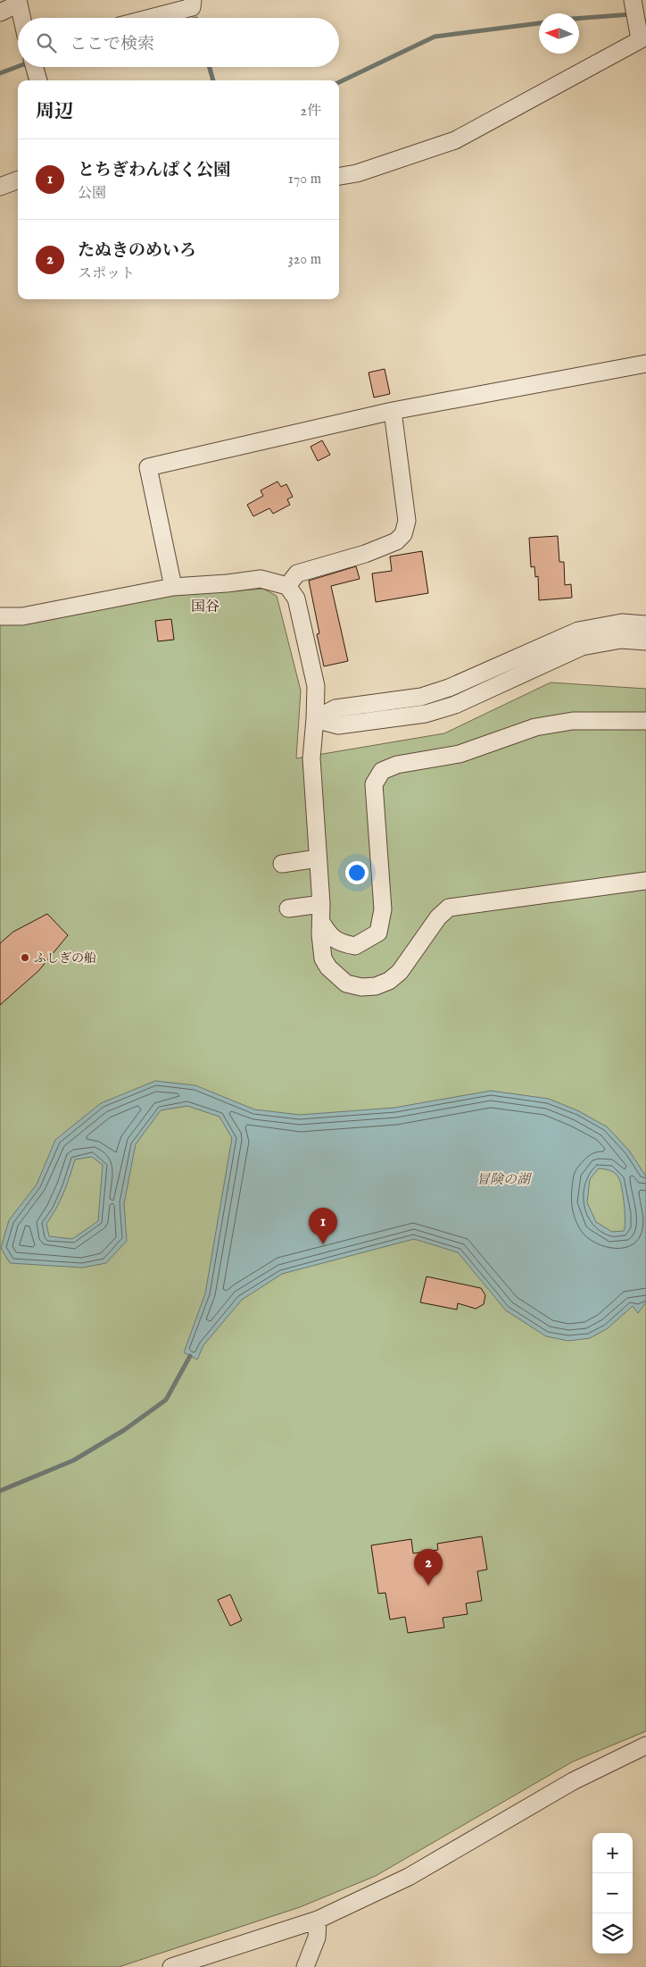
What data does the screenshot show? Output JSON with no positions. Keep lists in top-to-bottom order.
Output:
{
  "districts": ["国谷"],
  "water": ["冒険の湖"],
  "places": ["ふしぎの船"],
  "north": "left",
  "page": {
    "search": "ここで検索",
    "heading": ["周辺", "2件"],
    "list": [
      {
        "mark": "1",
        "name": "とちぎわんぱく公園",
        "note": "公園",
        "value": "170 m"
      },
      {
        "mark": "2",
        "name": "たぬきのめいろ",
        "note": "スポット",
        "value": "320 m"
      }
    ],
    "pins": ["1", "2"],
    "map_buttons": ["+", "−"]
  }
}
